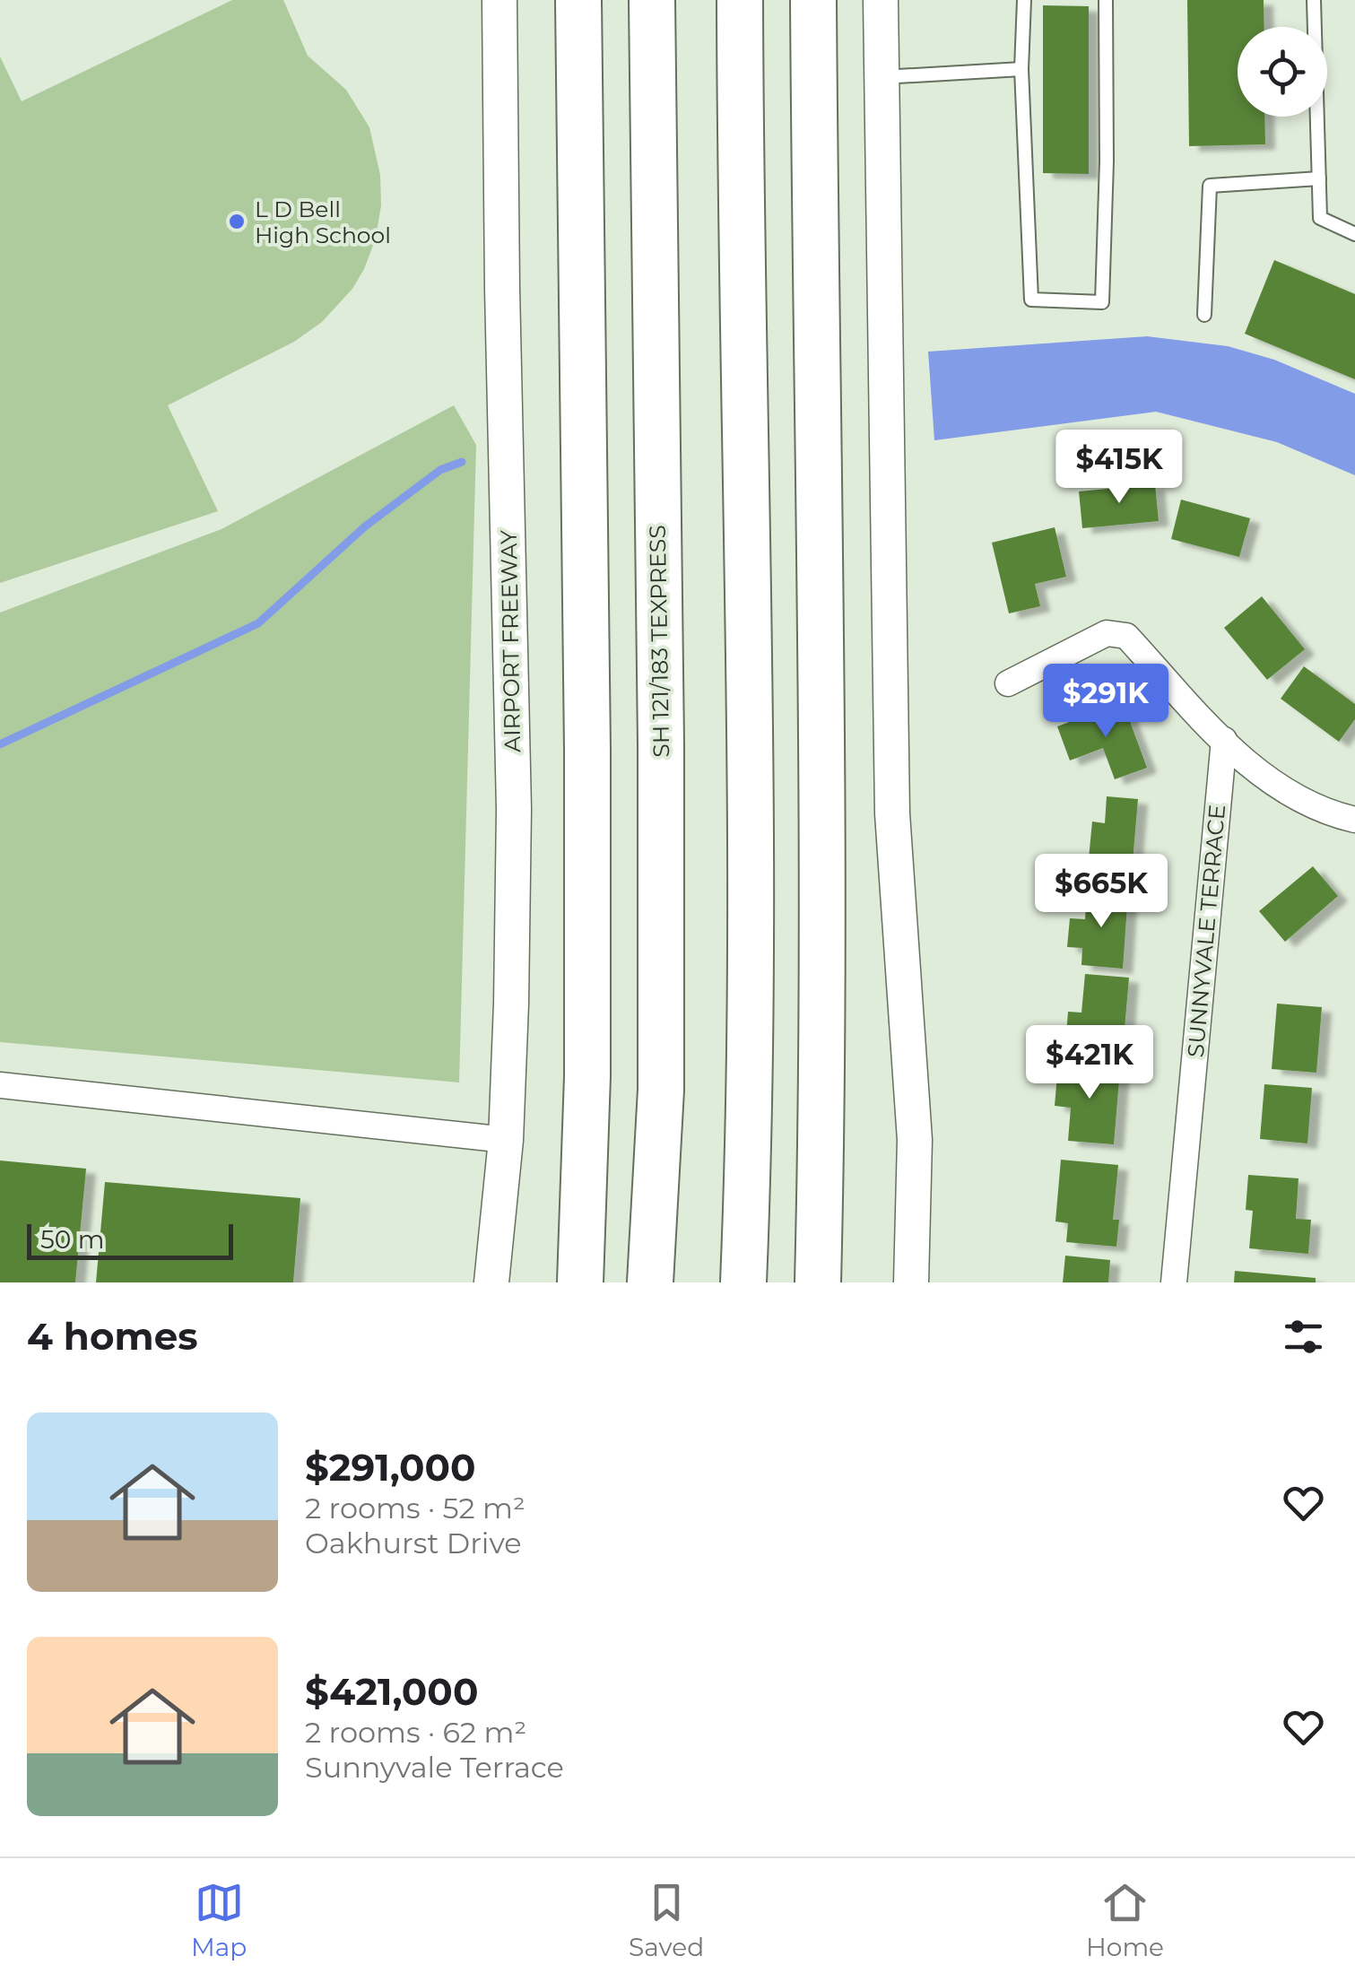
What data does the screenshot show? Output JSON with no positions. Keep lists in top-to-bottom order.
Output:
{
  "streets": {
    "highway": ["SH 121/183 TEXPRESS"],
    "main road": ["AIRPORT FREEWAY"],
    "street": ["SUNNYVALE TERRACE"]
  },
  "places": ["L D Bell High School"],
  "scale_bar": "50 m",
  "page": {
    "price": [
      "$415K",
      "$291K",
      "$665K",
      "$421K"
    ],
    "scale": "50 m",
    "heading": "4 homes",
    "list": [
      {
        "name": "$291,000",
        "note": "2 rooms · 52 m² · Oakhurst Drive"
      },
      {
        "name": "$421,000",
        "note": "2 rooms · 62 m² · Sunnyvale Terrace"
      }
    ],
    "tabs": ["Map", "Saved", "Home"]
  }
}
